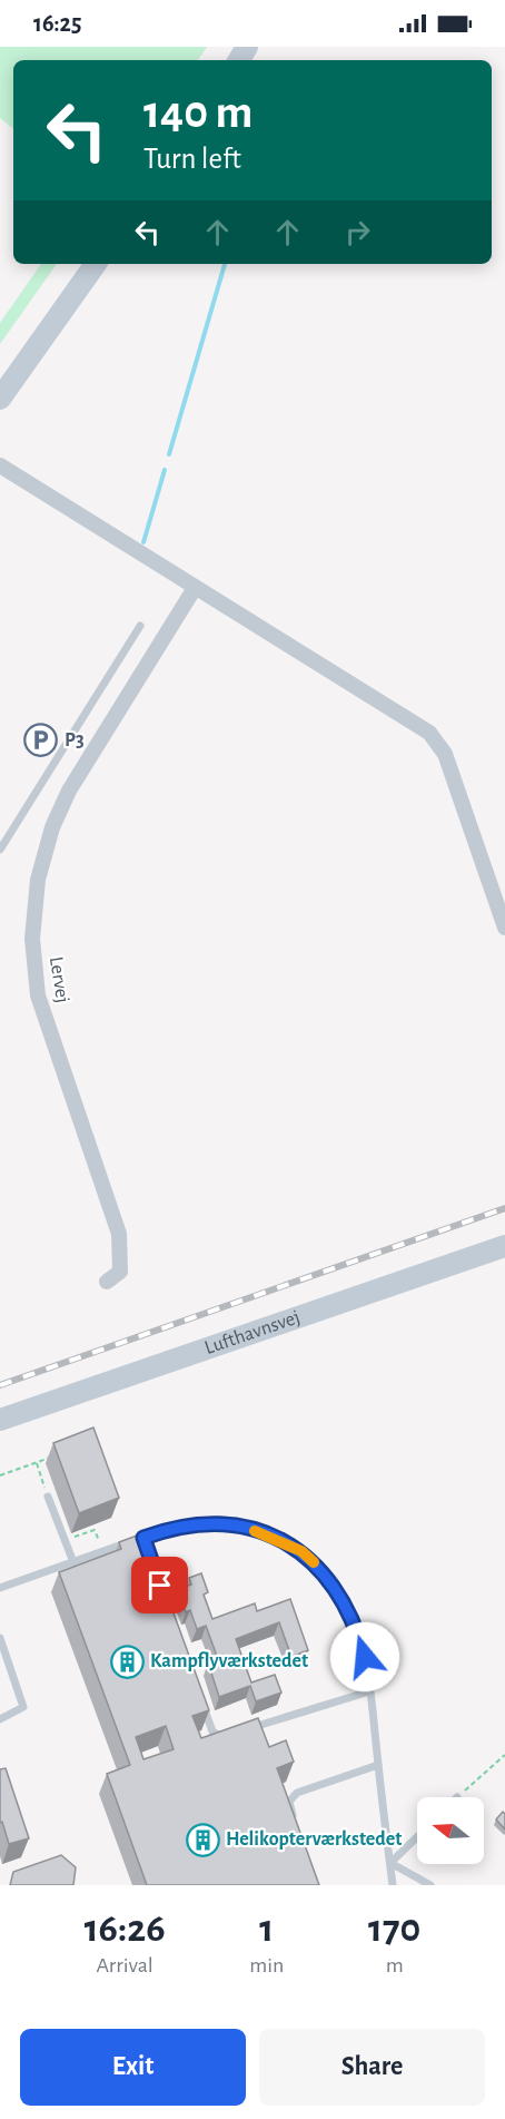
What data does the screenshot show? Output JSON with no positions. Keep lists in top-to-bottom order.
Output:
{
  "streets": {
    "street": ["Lervej", "Lufthavnsvej"]
  },
  "places": {
    "parking": ["P3"],
    "building": ["Kampflyværkstedet", "Helikopterværkstedet"]
  },
  "north": "left",
  "page": {
    "status": "16:25",
    "turn": ["140 m", "Turn left"],
    "eta": [
      "16:26",
      "Arrival",
      "1",
      "min",
      "170",
      "m"
    ],
    "buttons": ["Exit", "Share"]
  }
}
